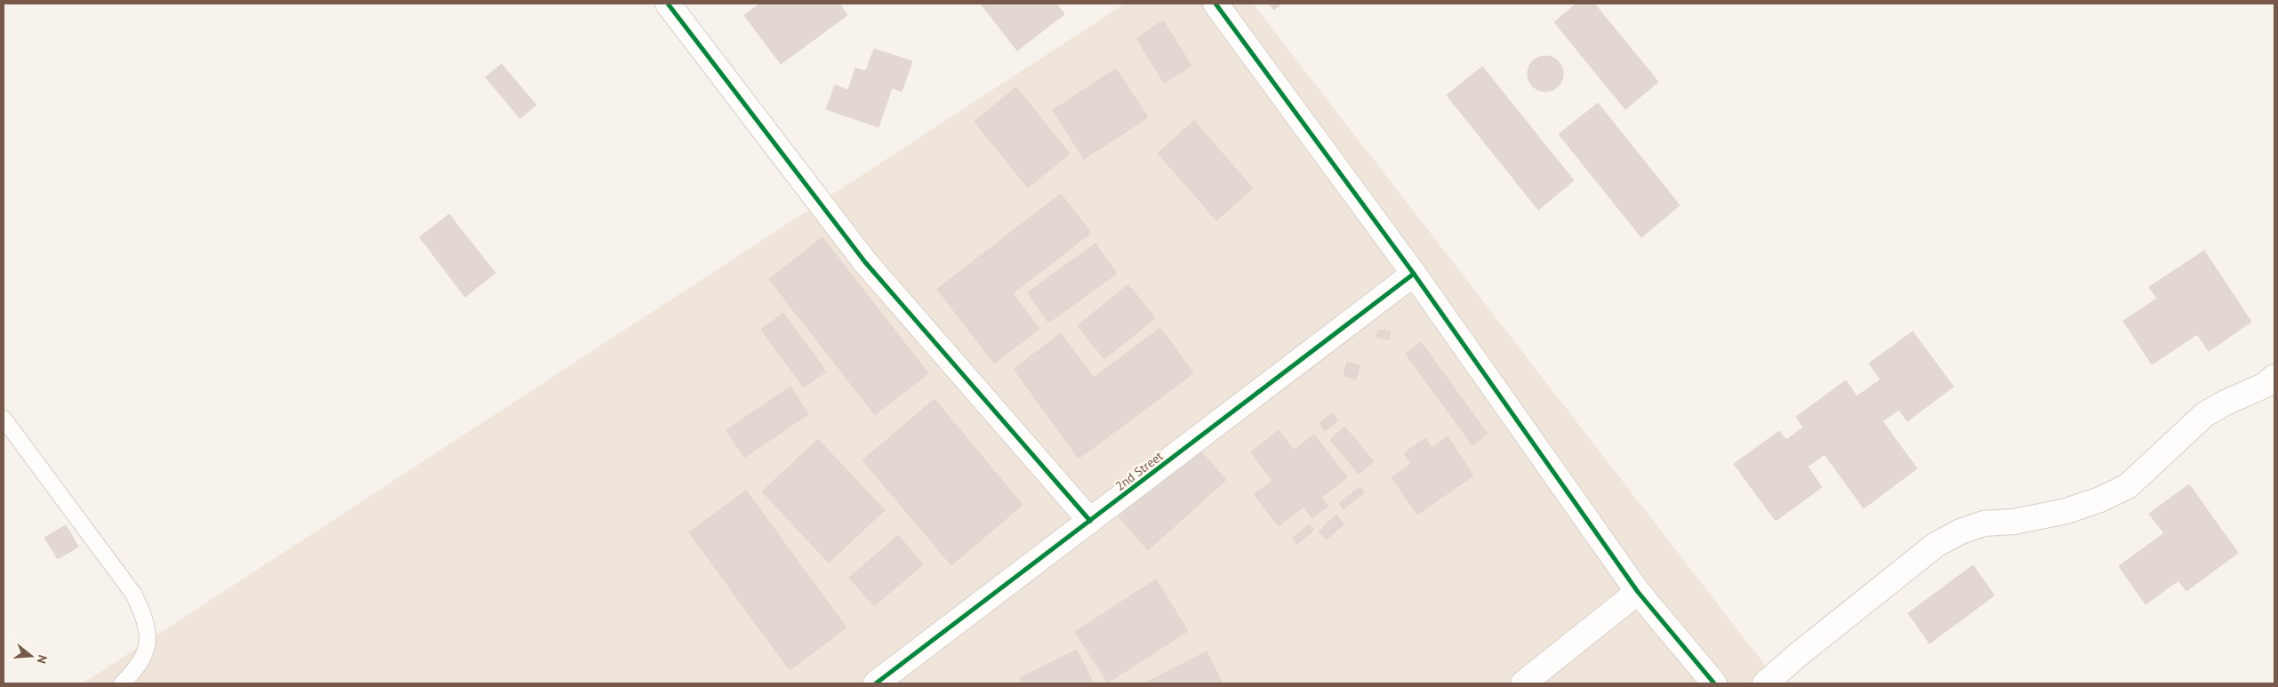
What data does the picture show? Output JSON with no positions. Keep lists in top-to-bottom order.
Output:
{
  "streets": {
    "street": ["2nd Street"]
  },
  "north": "right"
}
